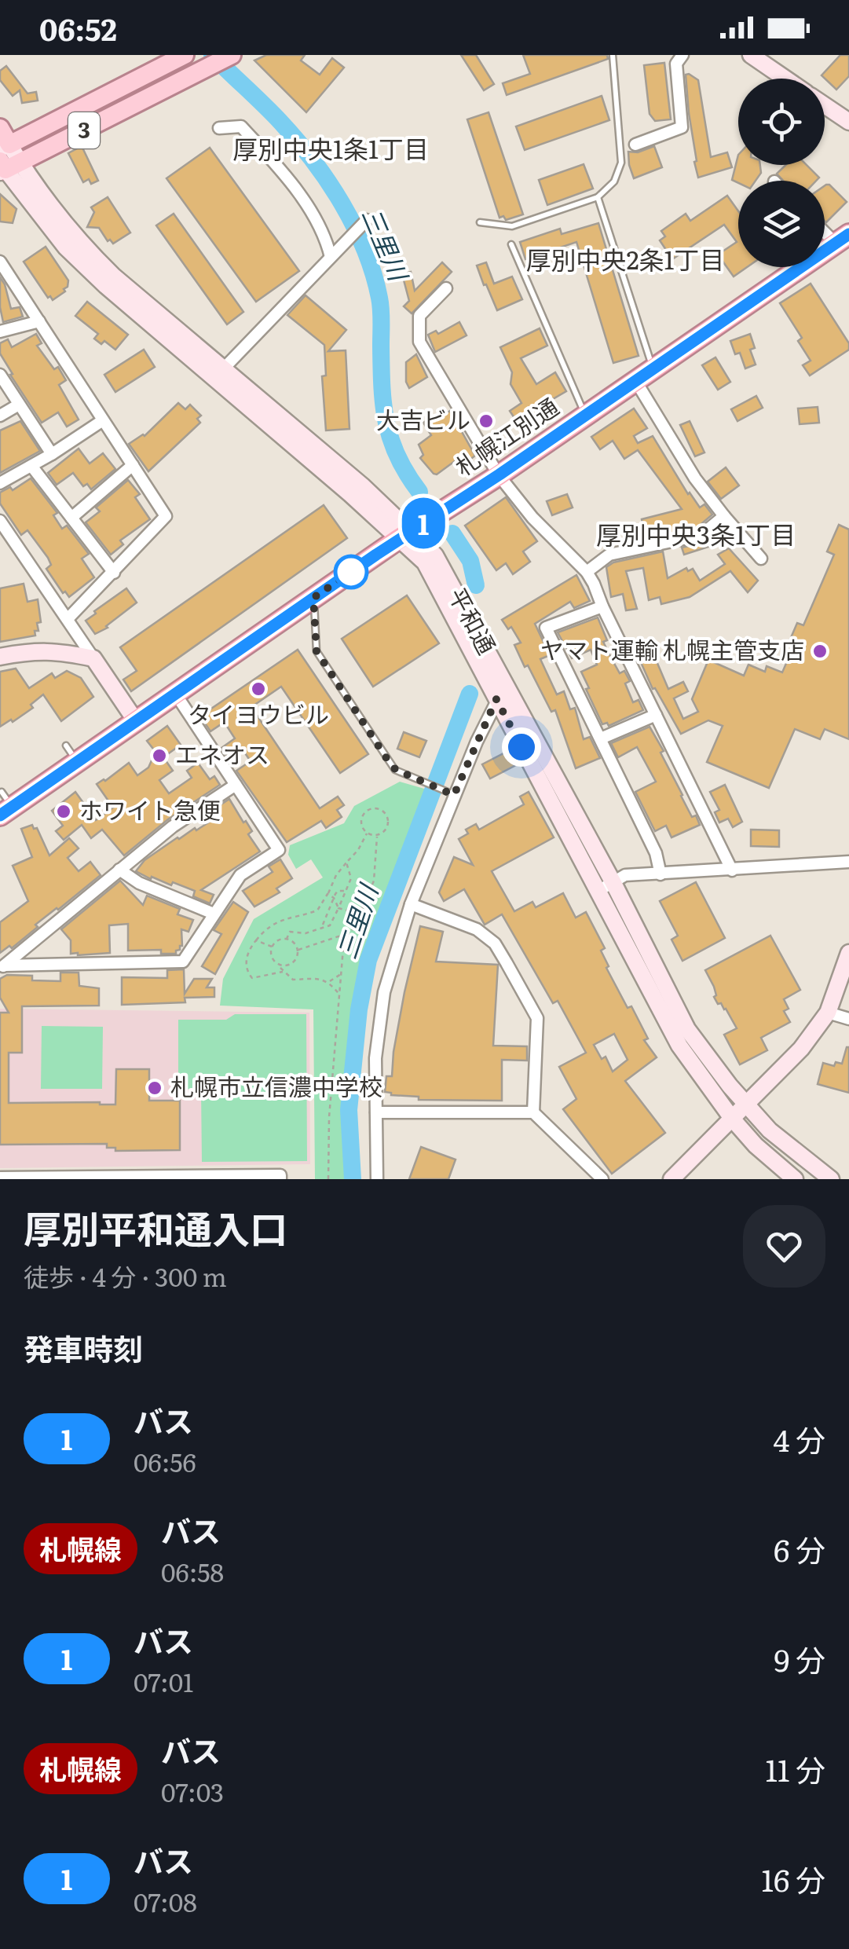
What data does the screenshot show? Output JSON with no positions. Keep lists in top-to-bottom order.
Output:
{
  "streets": {
    "highway": ["札幌江別通"],
    "main road": ["3"],
    "street": ["平和通"]
  },
  "crossings": [
    ["3", "平和通"],
    ["札幌江別通", "平和通"]
  ],
  "districts": ["厚別中央1条1丁目", "厚別中央2条1丁目", "厚別中央3条1丁目"],
  "water": ["三里川"],
  "places": [
    "大吉ビル",
    "ヤマト運輸 札幌主管支店",
    "タイヨウビル",
    "エネオス",
    "ホワイト急便",
    "札幌市立信濃中学校"
  ],
  "lines": ["bus line 1"],
  "page": {
    "status": "06:52",
    "on_map": "1",
    "heading": [
      ["厚別平和通入口", "徒歩 · 4 分 · 300 m"],
      "発車時刻"
    ],
    "list": [
      {
        "mark": "1",
        "name": "バス",
        "note": "06:56",
        "value": "4 分"
      },
      {
        "mark": "札幌線",
        "name": "バス",
        "note": "06:58",
        "value": "6 分"
      },
      {
        "mark": "1",
        "name": "バス",
        "note": "07:01",
        "value": "9 分"
      },
      {
        "mark": "札幌線",
        "name": "バス",
        "note": "07:03",
        "value": "11 分"
      },
      {
        "mark": "1",
        "name": "バス",
        "note": "07:08",
        "value": "16 分"
      }
    ]
  }
}
